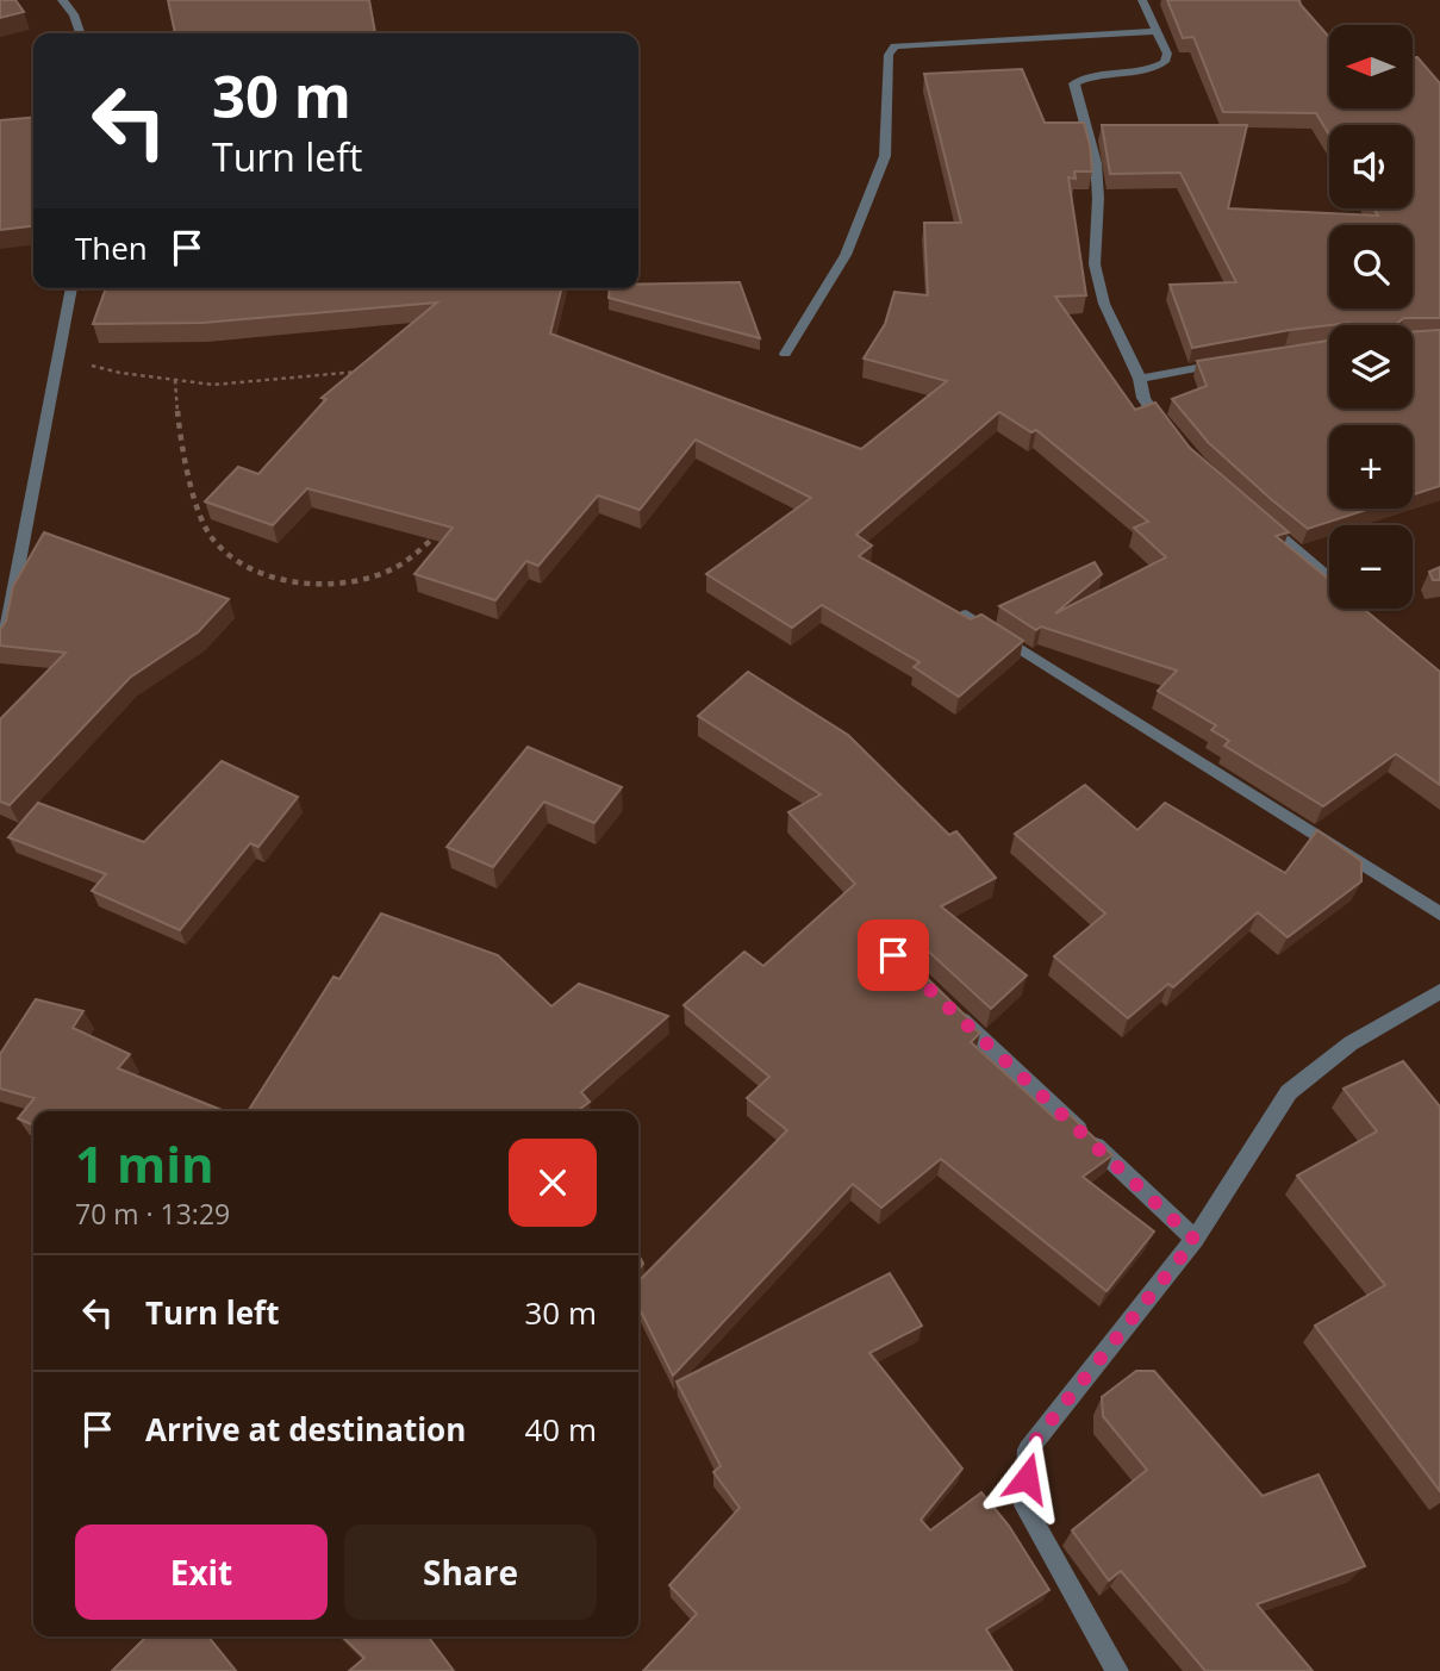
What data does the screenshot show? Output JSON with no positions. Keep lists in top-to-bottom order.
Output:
{
  "north": "left",
  "page": {
    "map_buttons": ["+", "−"],
    "turn": ["30 m", "Turn left"],
    "then": "Then",
    "heading": ["1 min", "70 m · 13:29"],
    "list": [
      {
        "name": "Turn left",
        "value": "30 m"
      },
      {
        "name": "Arrive at destination",
        "value": "40 m"
      }
    ],
    "buttons": ["Exit", "Share"]
  }
}
